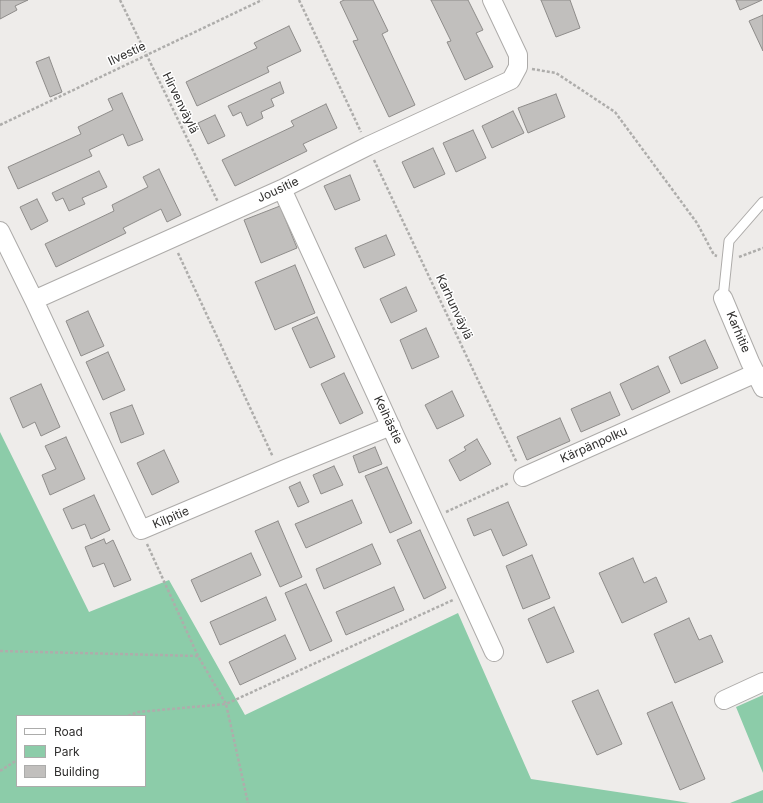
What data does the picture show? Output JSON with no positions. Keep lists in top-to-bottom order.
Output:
{
  "streets": {
    "street": [
      "Jousitie",
      "Karhitie",
      "Keihästie",
      "Kärpänpolku",
      "Kilpitie"
    ],
    "path": ["Ilvestie", "Hirvenväylä", "Karhunväylä"]
  },
  "crossings": [
    ["Ilvestie", "Hirvenväylä"],
    ["Hirvenväylä", "Jousitie"],
    ["Jousitie", "Karhunväylä"],
    ["Jousitie", "Keihästie"],
    ["Jousitie", "Kilpitie"],
    ["Karhunväylä", "Kärpänpolku"],
    ["Karhitie", "Kärpänpolku"],
    ["Keihästie", "Kilpitie"]
  ],
  "legend": ["Road", "Park", "Building"]
}
